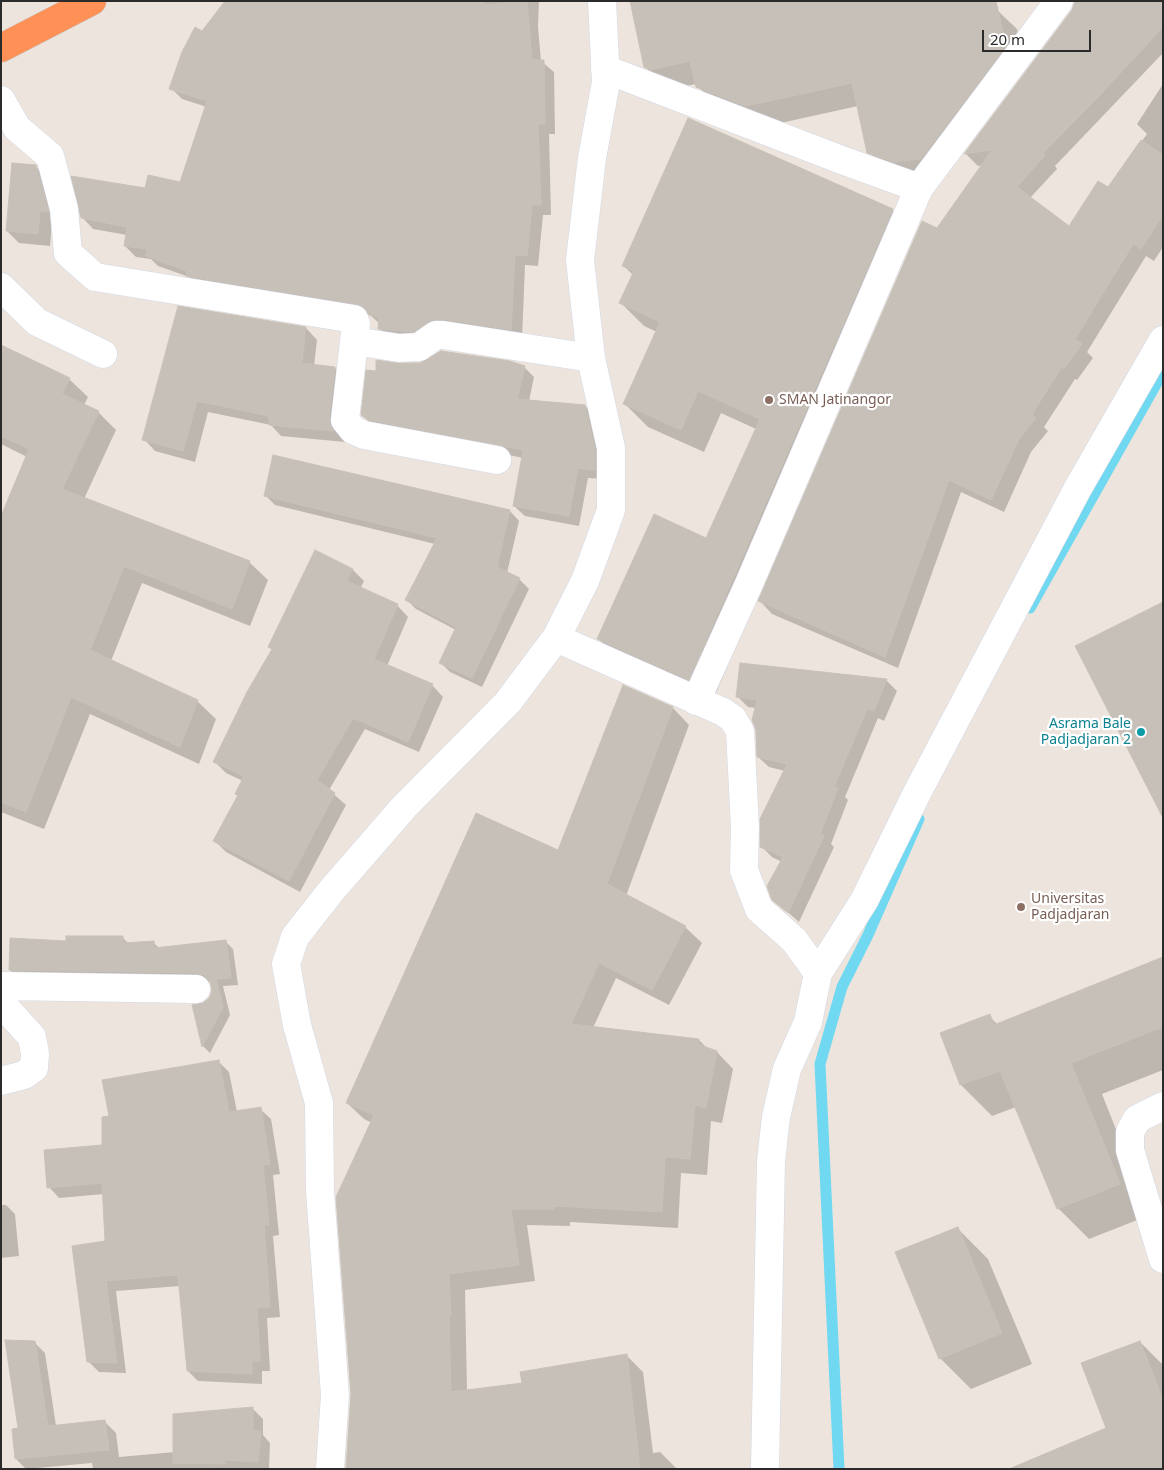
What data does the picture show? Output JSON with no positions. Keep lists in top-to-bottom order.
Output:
{
  "places": ["SMAN Jatinangor", "Asrama Bale Padjadjaran 2", "Universitas Padjadjaran"],
  "scale_bar": "20 m"
}
